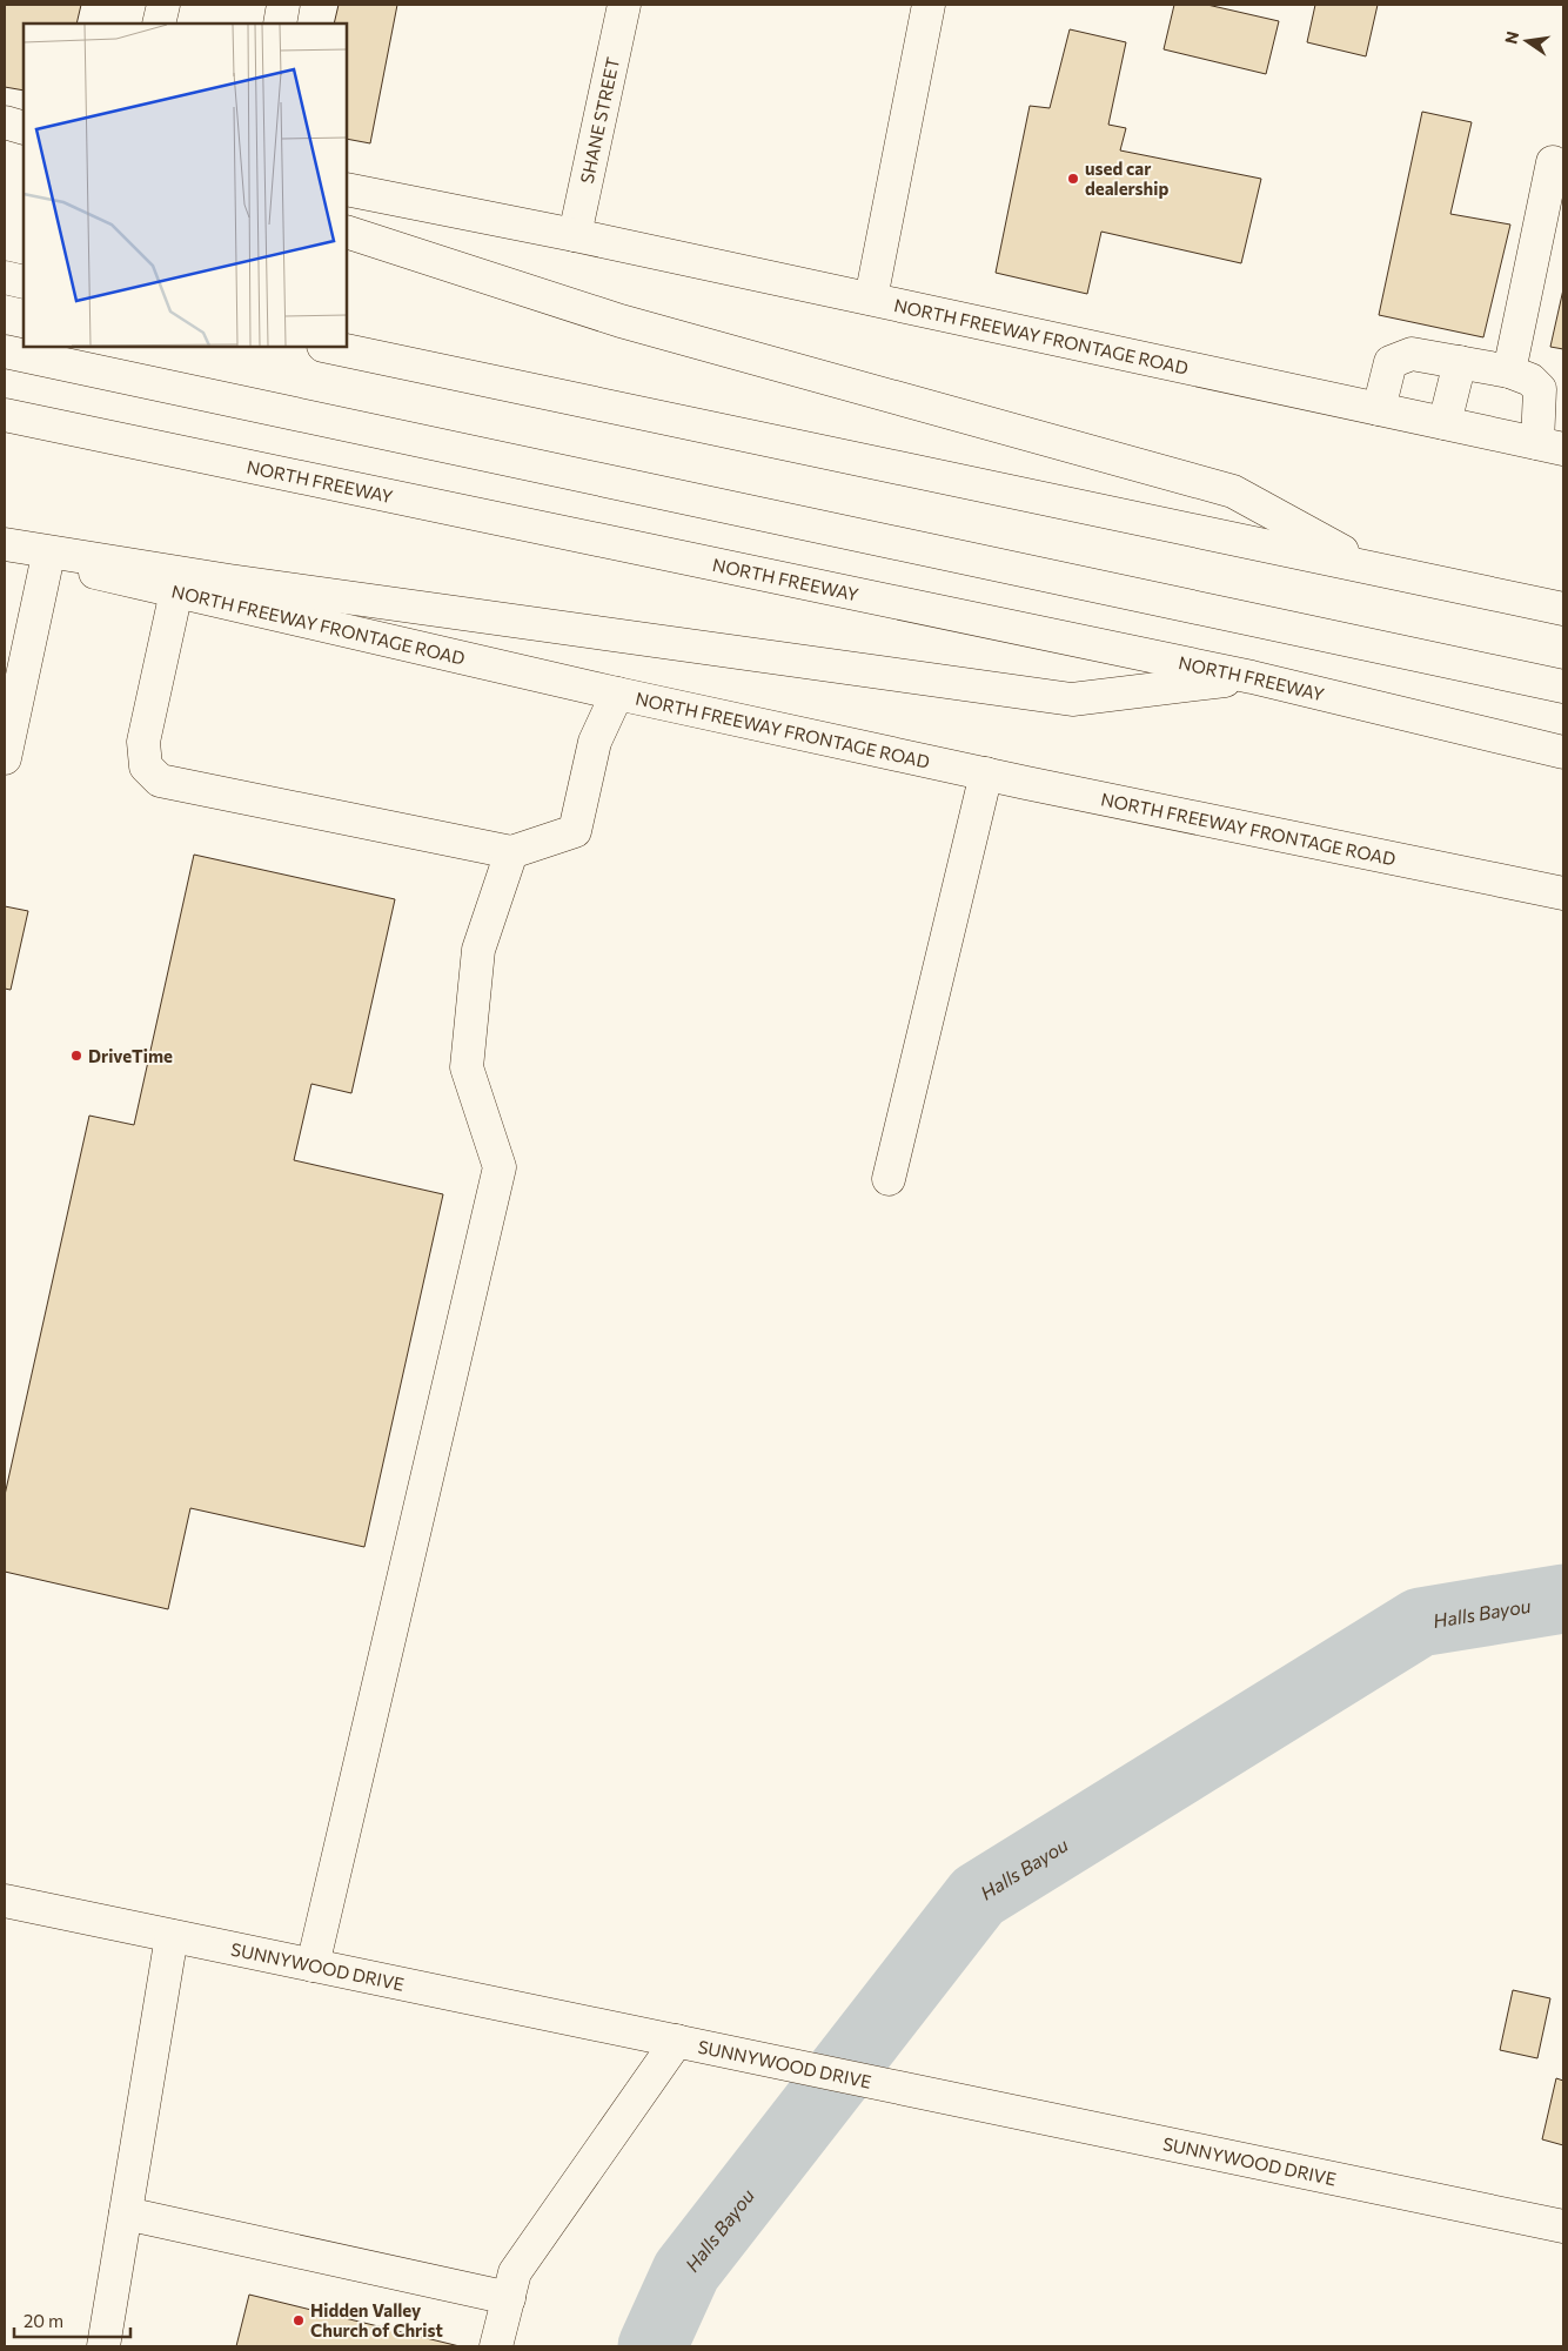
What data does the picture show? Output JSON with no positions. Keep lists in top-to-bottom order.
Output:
{
  "streets": {
    "main road": [
      "SHANE STREET",
      "NORTH FREEWAY FRONTAGE ROAD",
      "NORTH FREEWAY",
      "SUNNYWOOD DRIVE"
    ]
  },
  "crossings": [
    ["SHANE STREET", "NORTH FREEWAY FRONTAGE ROAD"]
  ],
  "water": ["Halls Bayou"],
  "places": ["used car dealership", "DriveTime", "Hidden Valley Church of Christ"],
  "scale_bar": "20 m",
  "north": "left"
}
